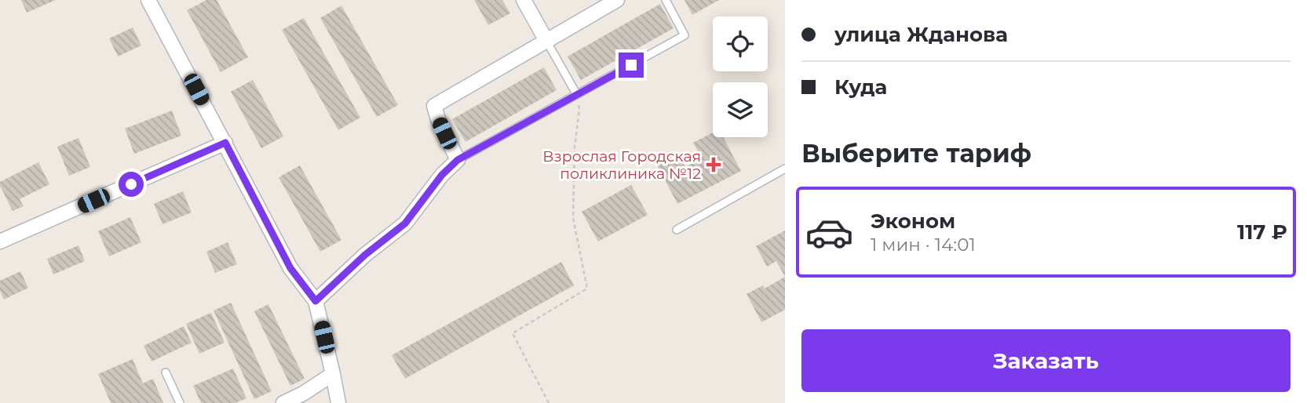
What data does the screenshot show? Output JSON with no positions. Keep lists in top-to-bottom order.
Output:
{
  "places": {
    "health": ["Взрослая Городская поликлиника №12"]
  },
  "page": {
    "banner": ["улица Жданова", "Куда"],
    "heading": "Выберите тариф",
    "list": [
      {
        "name": "Эконом",
        "note": "1 мин · 14:01",
        "value": "117 ₽"
      }
    ],
    "buttons": "Заказать"
  }
}
